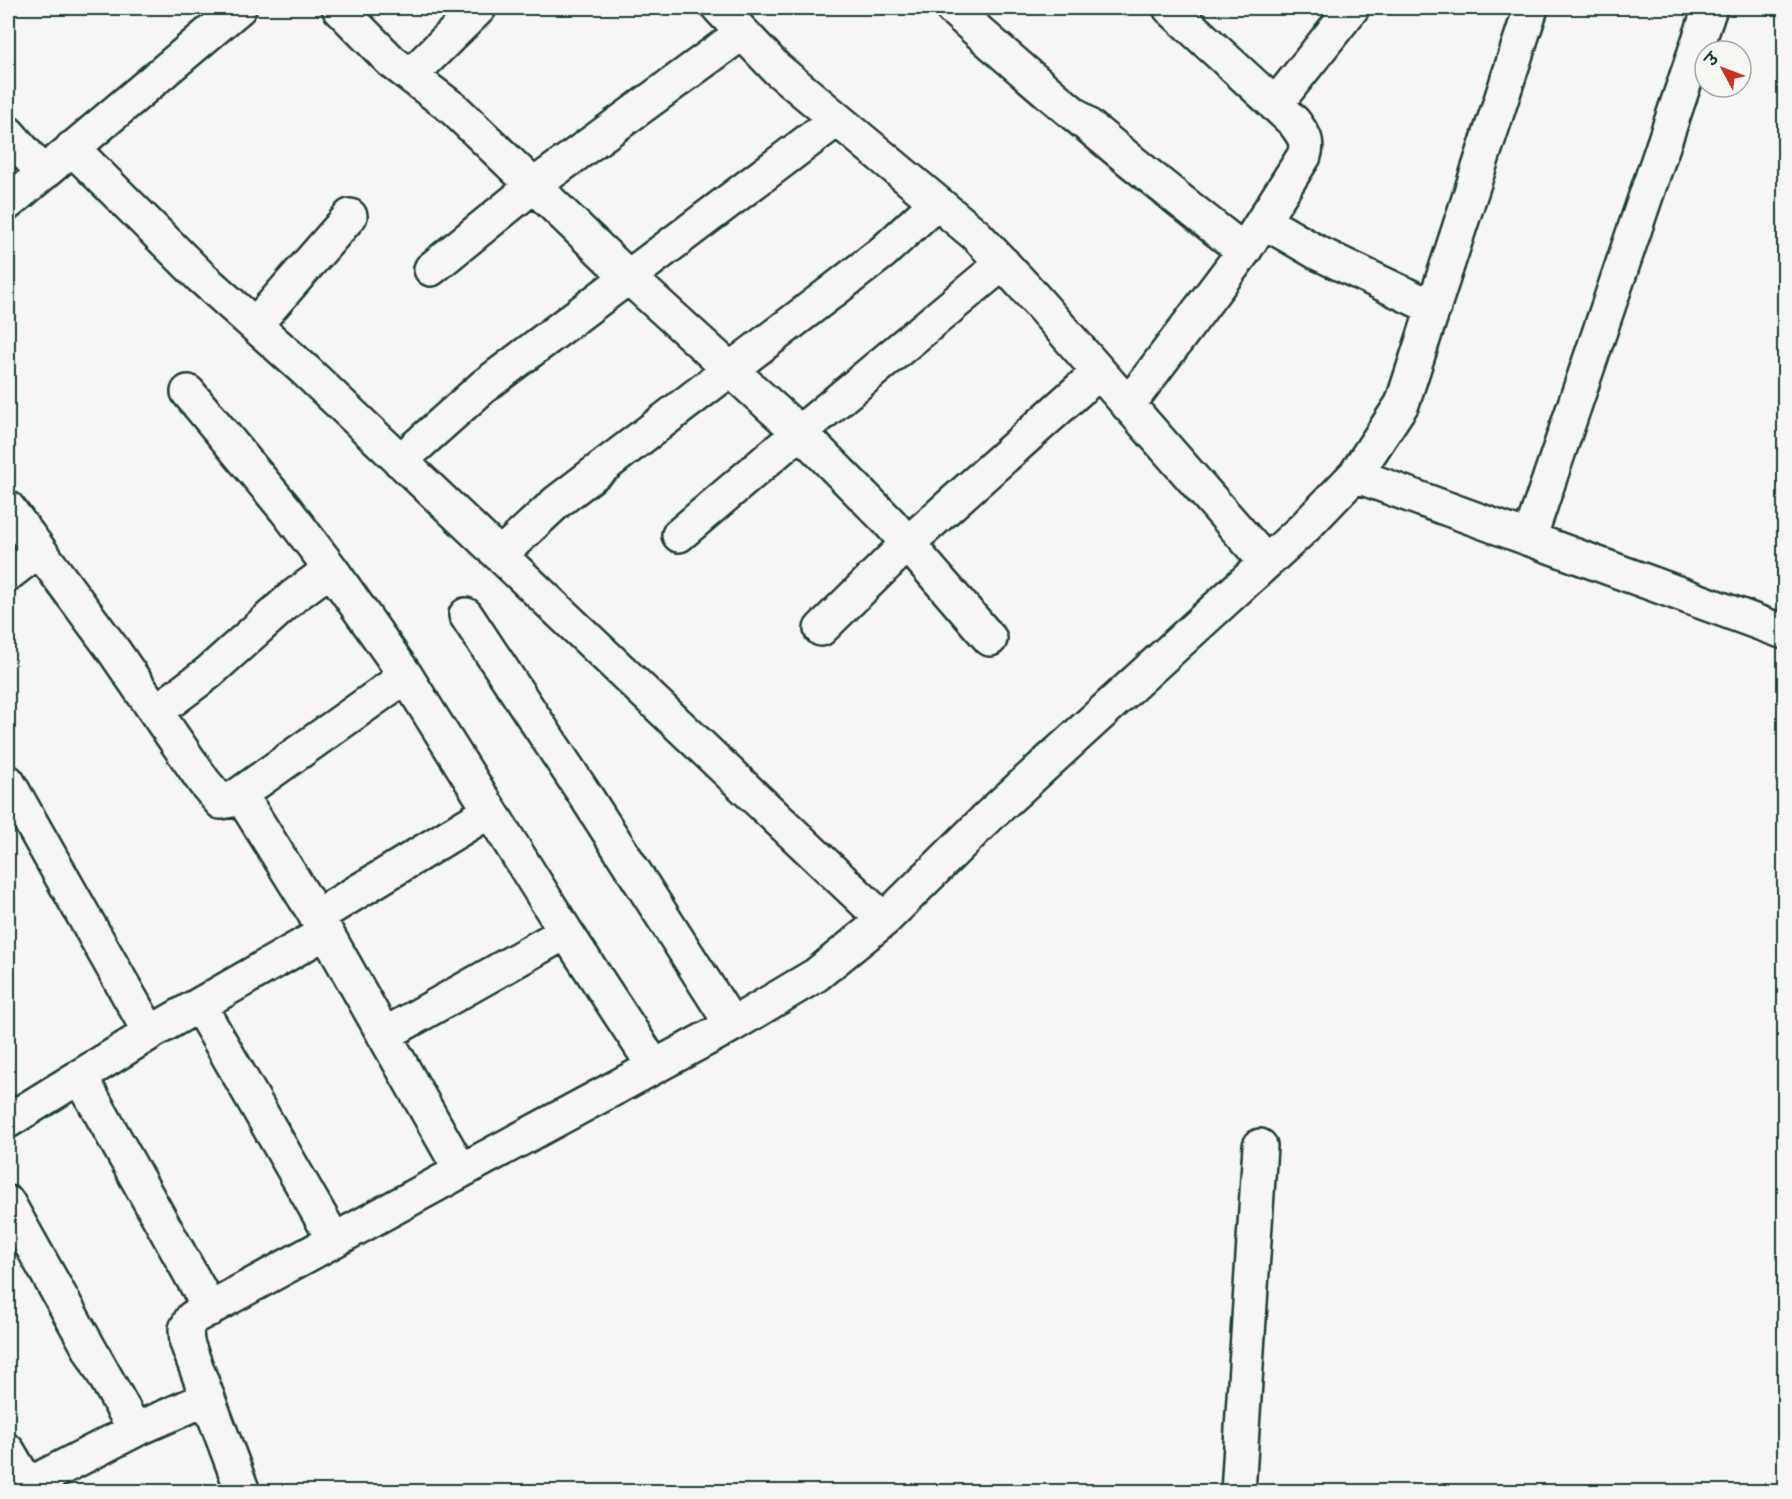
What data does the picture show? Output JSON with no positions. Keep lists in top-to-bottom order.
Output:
{
  "north": "top left"
}
